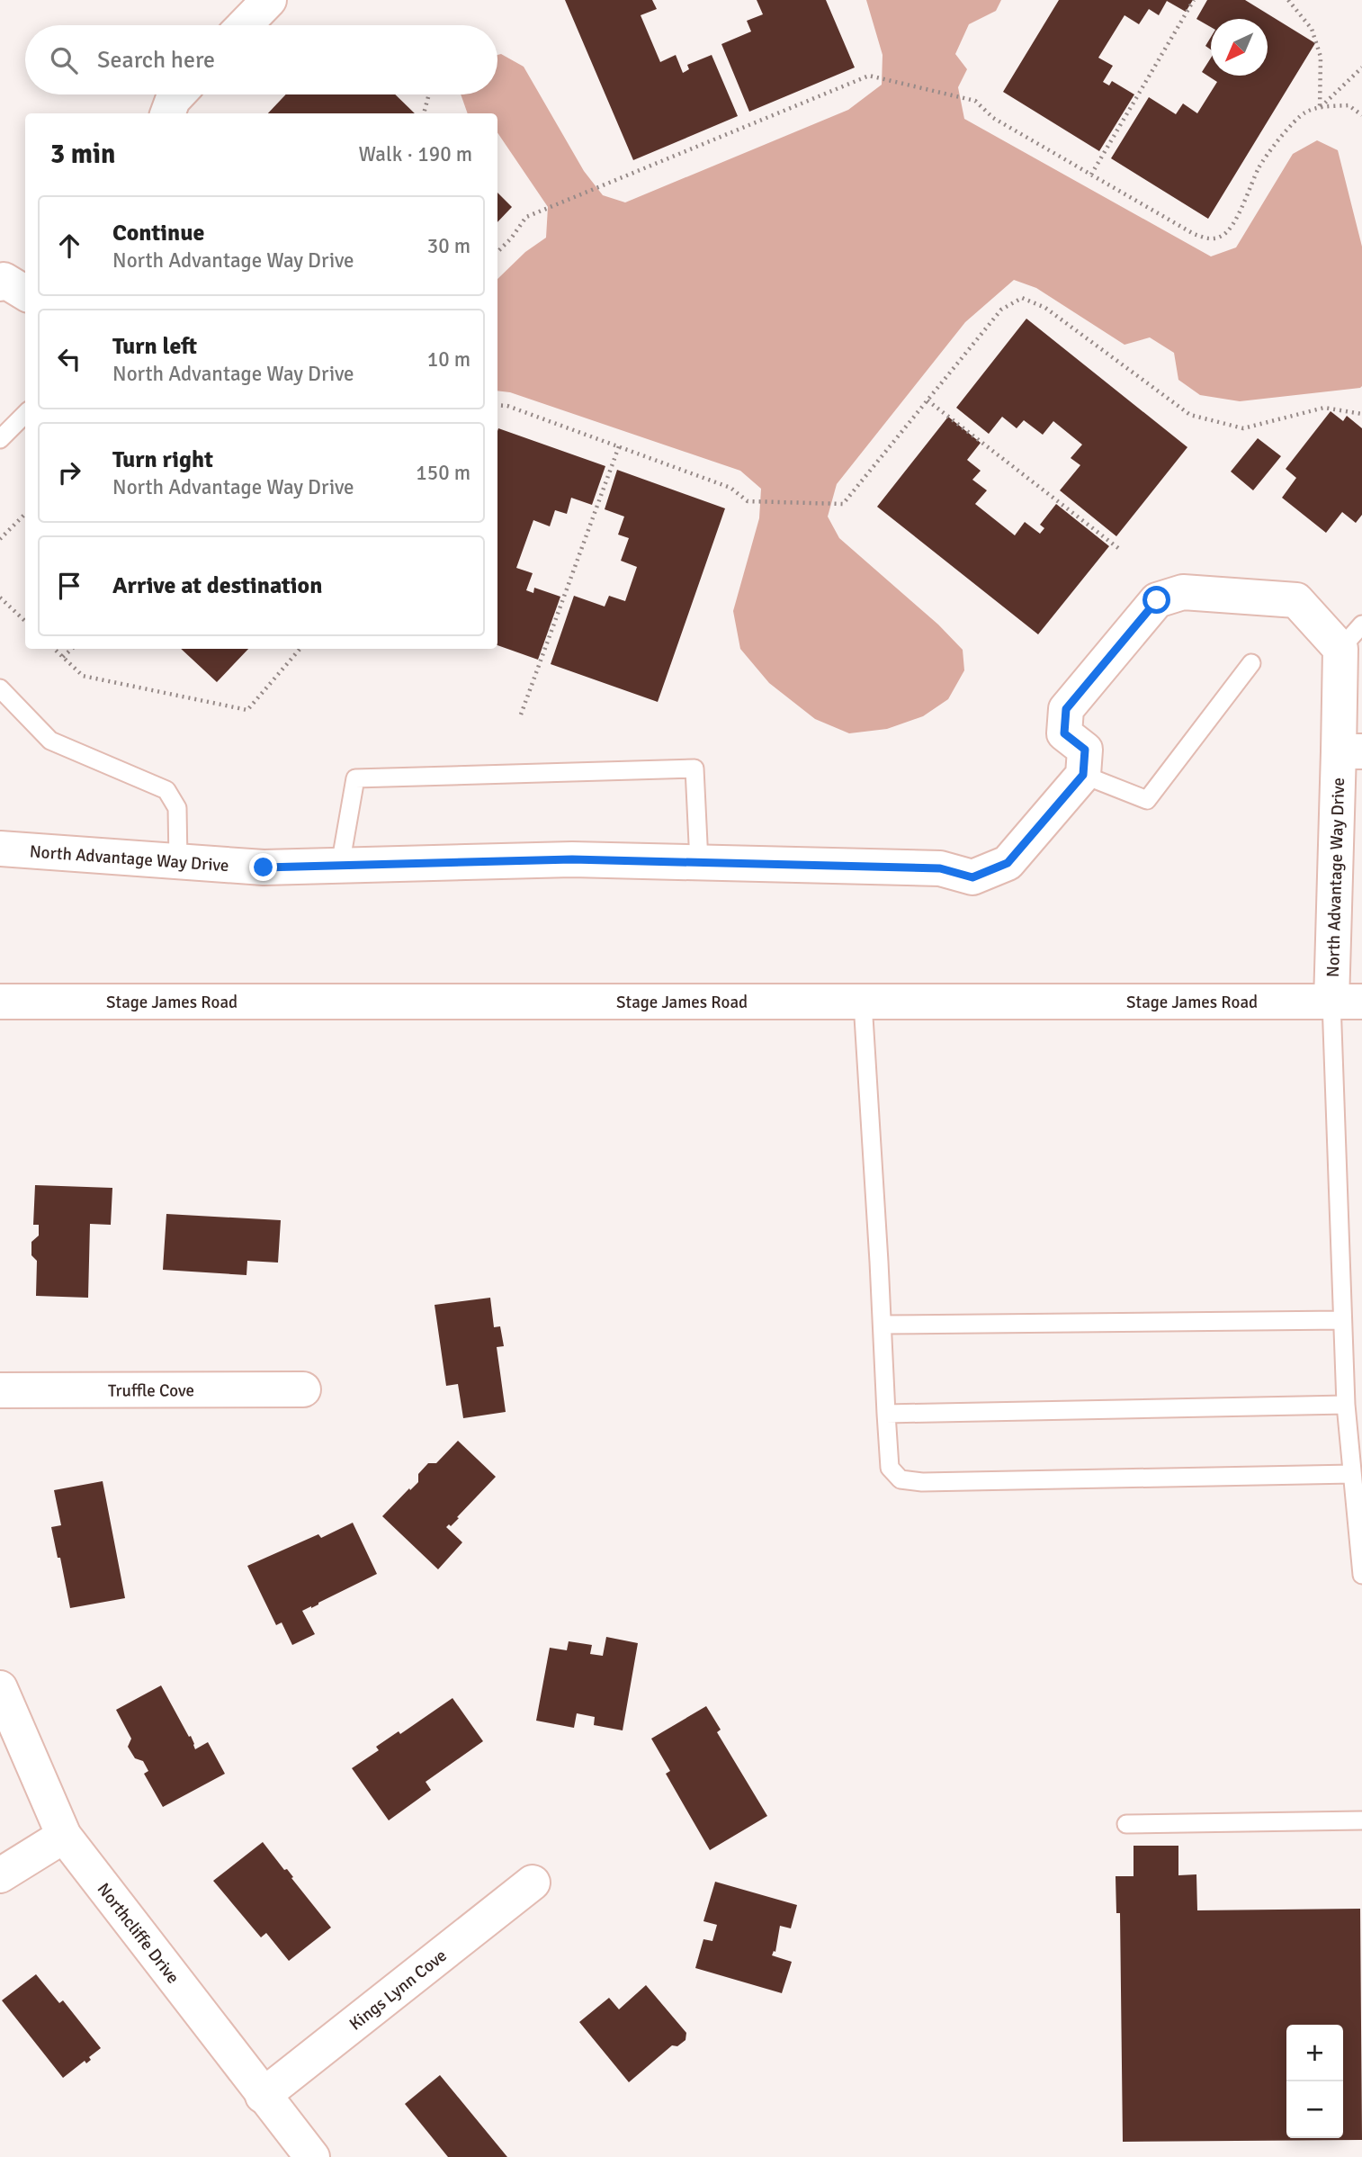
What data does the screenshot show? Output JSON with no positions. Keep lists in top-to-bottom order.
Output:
{
  "streets": {
    "street": [
      "North Advantage Way Drive",
      "Stage James Road",
      "Truffle Cove",
      "Northcliffe Drive",
      "Kings Lynn Cove"
    ]
  },
  "crossings": [
    ["North Advantage Way Drive", "Stage James Road"],
    ["Northcliffe Drive", "Kings Lynn Cove"]
  ],
  "north": "bottom left",
  "page": {
    "search": "Search here",
    "heading": ["3 min", "Walk · 190 m"],
    "list": [
      ["Continue", "North Advantage Way Drive", "30 m"],
      ["Turn left", "North Advantage Way Drive", "10 m"],
      ["Turn right", "North Advantage Way Drive", "150 m"],
      "Arrive at destination"
    ],
    "map_buttons": ["+", "−"]
  }
}
